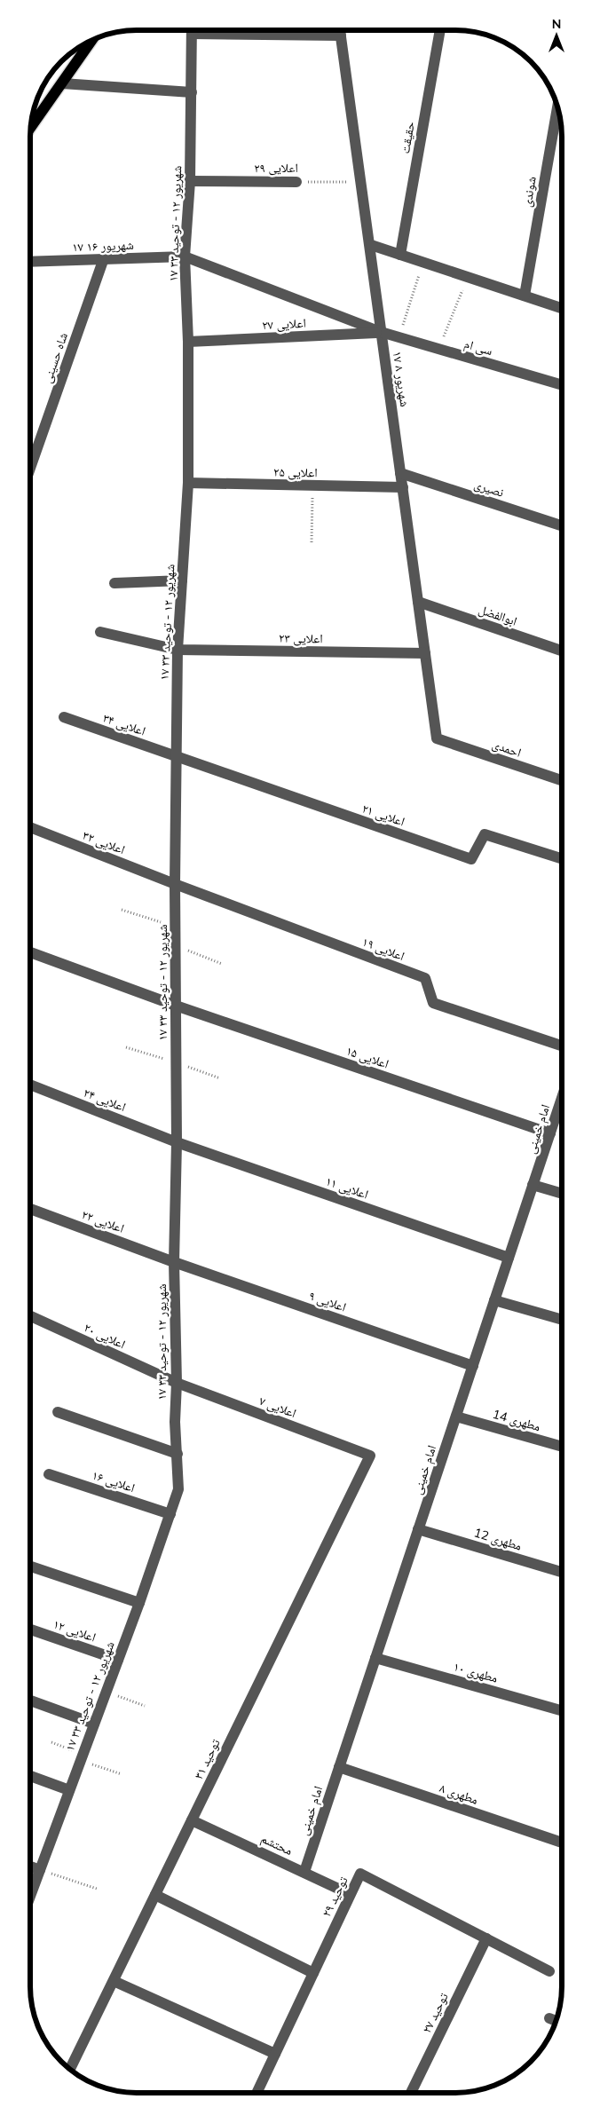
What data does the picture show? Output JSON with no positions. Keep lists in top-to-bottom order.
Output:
{
  "streets": {
    "street": [
      "حقیقت",
      "اعلایی ۲۹",
      "شوندی",
      "۱۷ شهریور ۱۲ - توحید ۳۳",
      "۱۷ شهریور ۱۶",
      "اعلایی ۲۷",
      "سی ام",
      "شاه حسینی",
      "۱۷ شهریور ۸",
      "اعلایی ۲۵",
      "نصیری",
      "ابوالفضل",
      "اعلایی ۲۳",
      "اعلایی ۳۴",
      "احمدی",
      "اعلایی ۲۱",
      "اعلایی ۳۲",
      "اعلایی ۱۹",
      "اعلایی ۱۵",
      "اعلایی ۲۴",
      "امام خمینی",
      "اعلایی ۱۱",
      "اعلایی ۲۲",
      "اعلایی ۹",
      "اعلایی ۲۰",
      "اعلایی ۷",
      "مطهری 14",
      "اعلایی ۱۶",
      "مطهری 12",
      "اعلایی ۱۲",
      "مطهری ۱۰",
      "توحید ۳۱",
      "مطهری ۸",
      "محتشم",
      "توحید ۲۹",
      "توحید ۲۷"
    ]
  },
  "crossings": [
    ["اعلایی ۲۹", "۱۷ شهریور ۱۲ - توحید ۳۳"],
    ["اعلایی ۲۹", "۱۷ شهریور ۸"],
    ["۱۷ شهریور ۱۲ - توحید ۳۳", "۱۷ شهریور ۱۶"],
    ["۱۷ شهریور ۱۲ - توحید ۳۳", "اعلایی ۲۷"],
    ["۱۷ شهریور ۱۲ - توحید ۳۳", "سی ام"],
    ["۱۷ شهریور ۱۲ - توحید ۳۳", "اعلایی ۲۵"],
    ["۱۷ شهریور ۱۲ - توحید ۳۳", "اعلایی ۲۳"],
    ["۱۷ شهریور ۱۲ - توحید ۳۳", "اعلایی ۳۴"],
    ["۱۷ شهریور ۱۲ - توحید ۳۳", "اعلایی ۲۱"],
    ["۱۷ شهریور ۱۲ - توحید ۳۳", "اعلایی ۳۲"],
    ["۱۷ شهریور ۱۲ - توحید ۳۳", "اعلایی ۱۹"],
    ["۱۷ شهریور ۱۲ - توحید ۳۳", "اعلایی ۱۵"],
    ["۱۷ شهریور ۱۲ - توحید ۳۳", "اعلایی ۲۴"],
    ["۱۷ شهریور ۱۲ - توحید ۳۳", "اعلایی ۱۱"],
    ["۱۷ شهریور ۱۲ - توحید ۳۳", "اعلایی ۲۲"],
    ["۱۷ شهریور ۱۲ - توحید ۳۳", "اعلایی ۹"],
    ["۱۷ شهریور ۱۲ - توحید ۳۳", "اعلایی ۲۰"],
    ["۱۷ شهریور ۱۲ - توحید ۳۳", "اعلایی ۷"],
    ["۱۷ شهریور ۱۲ - توحید ۳۳", "اعلایی ۱۶"],
    ["۱۷ شهریور ۱۲ - توحید ۳۳", "اعلایی ۱۲"],
    ["۱۷ شهریور ۱۶", "سی ام"],
    ["۱۷ شهریور ۱۶", "شاه حسینی"],
    ["اعلایی ۲۷", "سی ام"],
    ["اعلایی ۲۷", "۱۷ شهریور ۸"],
    ["سی ام", "۱۷ شهریور ۸"],
    ["۱۷ شهریور ۸", "اعلایی ۲۵"],
    ["۱۷ شهریور ۸", "نصیری"],
    ["۱۷ شهریور ۸", "ابوالفضل"],
    ["۱۷ شهریور ۸", "اعلایی ۲۳"],
    ["۱۷ شهریور ۸", "احمدی"],
    ["اعلایی ۳۴", "اعلایی ۲۱"],
    ["اعلایی ۳۲", "اعلایی ۱۹"],
    ["اعلایی ۱۵", "امام خمینی"],
    ["اعلایی ۲۴", "اعلایی ۱۱"],
    ["امام خمینی", "اعلایی ۱۱"],
    ["امام خمینی", "اعلایی ۹"],
    ["امام خمینی", "مطهری 14"],
    ["امام خمینی", "مطهری 12"],
    ["امام خمینی", "مطهری ۱۰"],
    ["امام خمینی", "مطهری ۸"],
    ["امام خمینی", "محتشم"],
    ["اعلایی ۲۲", "اعلایی ۹"],
    ["اعلایی ۲۰", "اعلایی ۷"],
    ["اعلایی ۷", "توحید ۳۱"],
    ["توحید ۳۱", "محتشم"],
    ["محتشم", "توحید ۲۹"],
    ["توحید ۲۹", "توحید ۲۷"]
  ],
  "north": "top"
}
